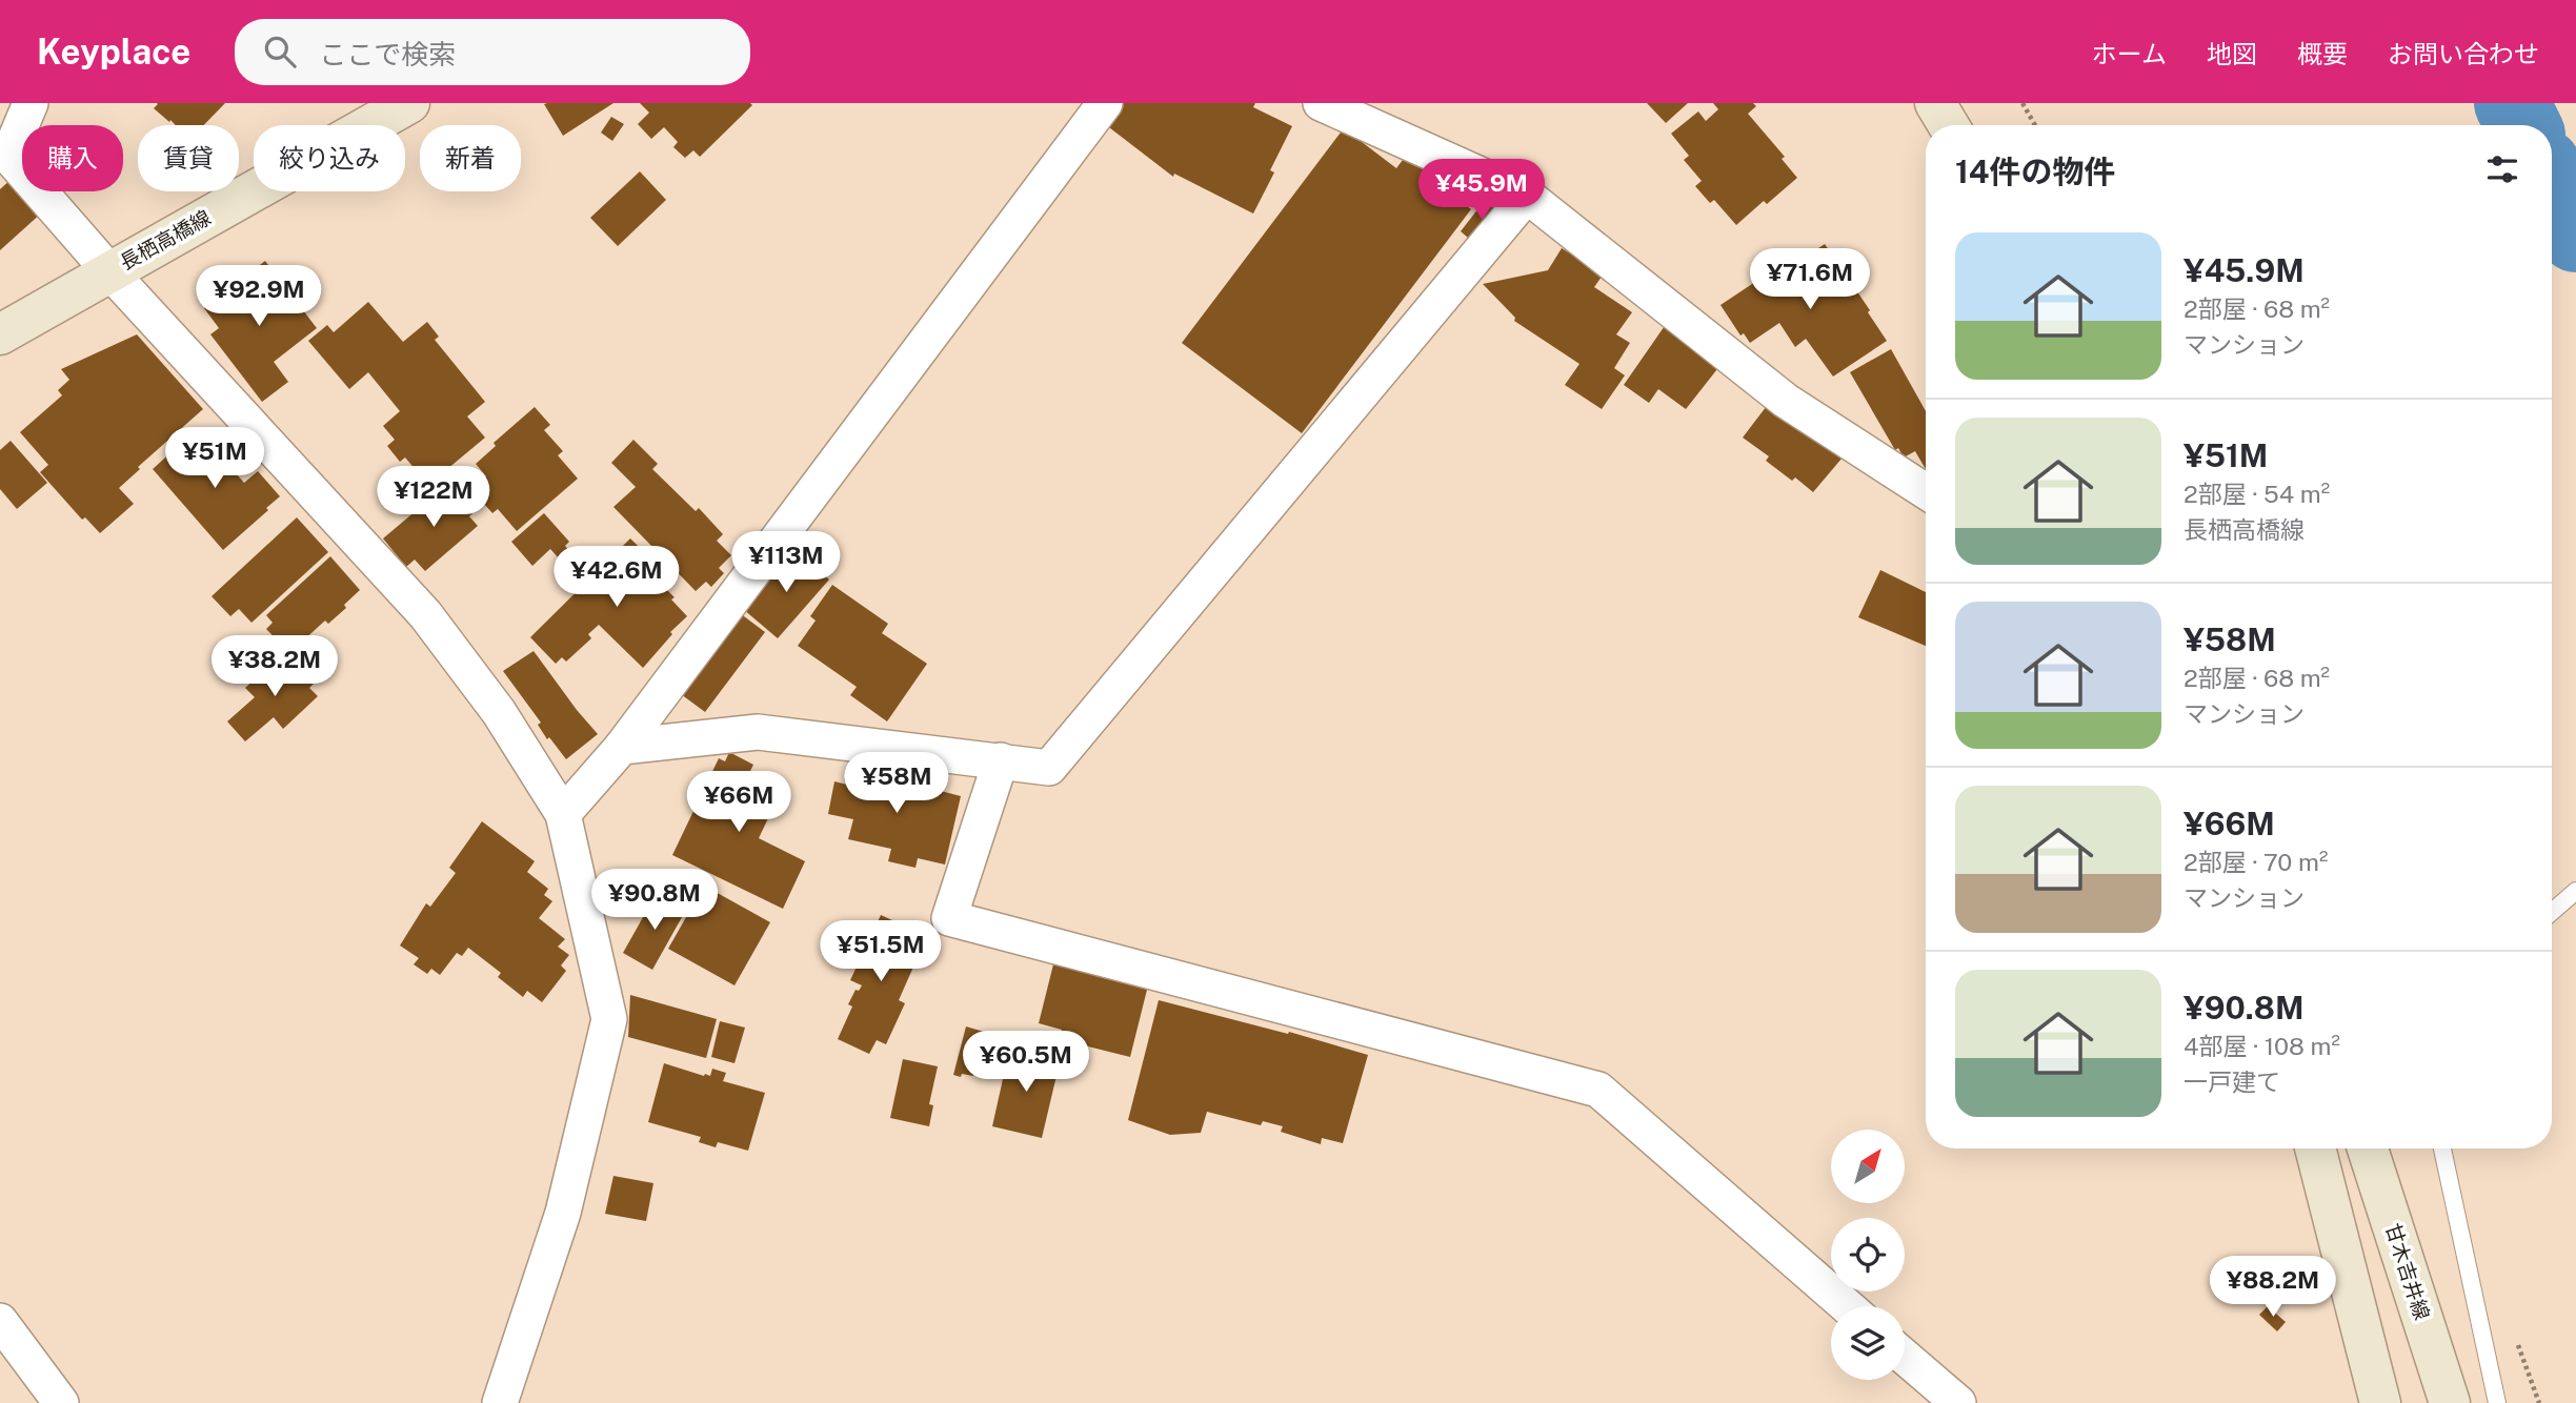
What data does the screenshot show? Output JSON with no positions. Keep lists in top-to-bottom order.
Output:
{
  "streets": {
    "main road": ["長栖高橋線", "甘木吉井線"]
  },
  "north": "top right",
  "page": {
    "header": "Keyplace",
    "search": "ここで検索",
    "nav": [
      "ホーム",
      "地図",
      "概要",
      "お問い合わせ"
    ],
    "chip": [
      "購入",
      "賃貸",
      "絞り込み",
      "新着"
    ],
    "heading": "14件の物件",
    "price": [
      "¥45.9M",
      "¥71.6M",
      "¥92.9M",
      "¥51M",
      "¥122M",
      "¥113M",
      "¥42.6M",
      "¥38.2M",
      "¥58M",
      "¥66M",
      "¥90.8M",
      "¥51.5M",
      "¥60.5M",
      "¥88.2M"
    ],
    "list": [
      {
        "name": "¥45.9M",
        "note": "2部屋 · 68 m² · マンション"
      },
      {
        "name": "¥51M",
        "note": "2部屋 · 54 m² · 長栖高橋線"
      },
      {
        "name": "¥58M",
        "note": "2部屋 · 68 m² · マンション"
      },
      {
        "name": "¥66M",
        "note": "2部屋 · 70 m² · マンション"
      },
      {
        "name": "¥90.8M",
        "note": "4部屋 · 108 m² · 一戸建て"
      }
    ]
  }
}
